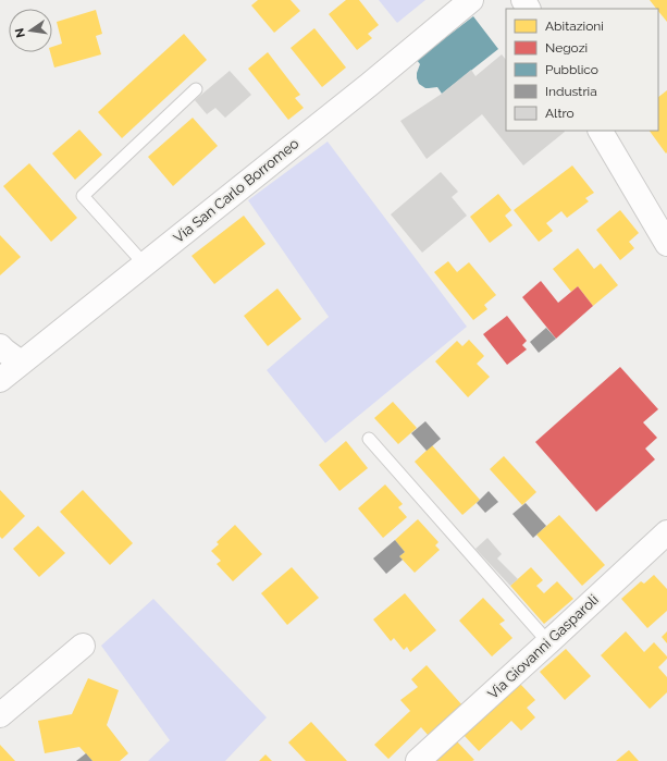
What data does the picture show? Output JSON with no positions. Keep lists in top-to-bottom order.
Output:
{
  "streets": {
    "street": ["Via San Carlo Borromeo", "Via Giovanni Gasparoli"]
  },
  "legend": [
    "Abitazioni",
    "Negozi",
    "Pubblico",
    "Industria",
    "Altro"
  ],
  "north": "left"
}
